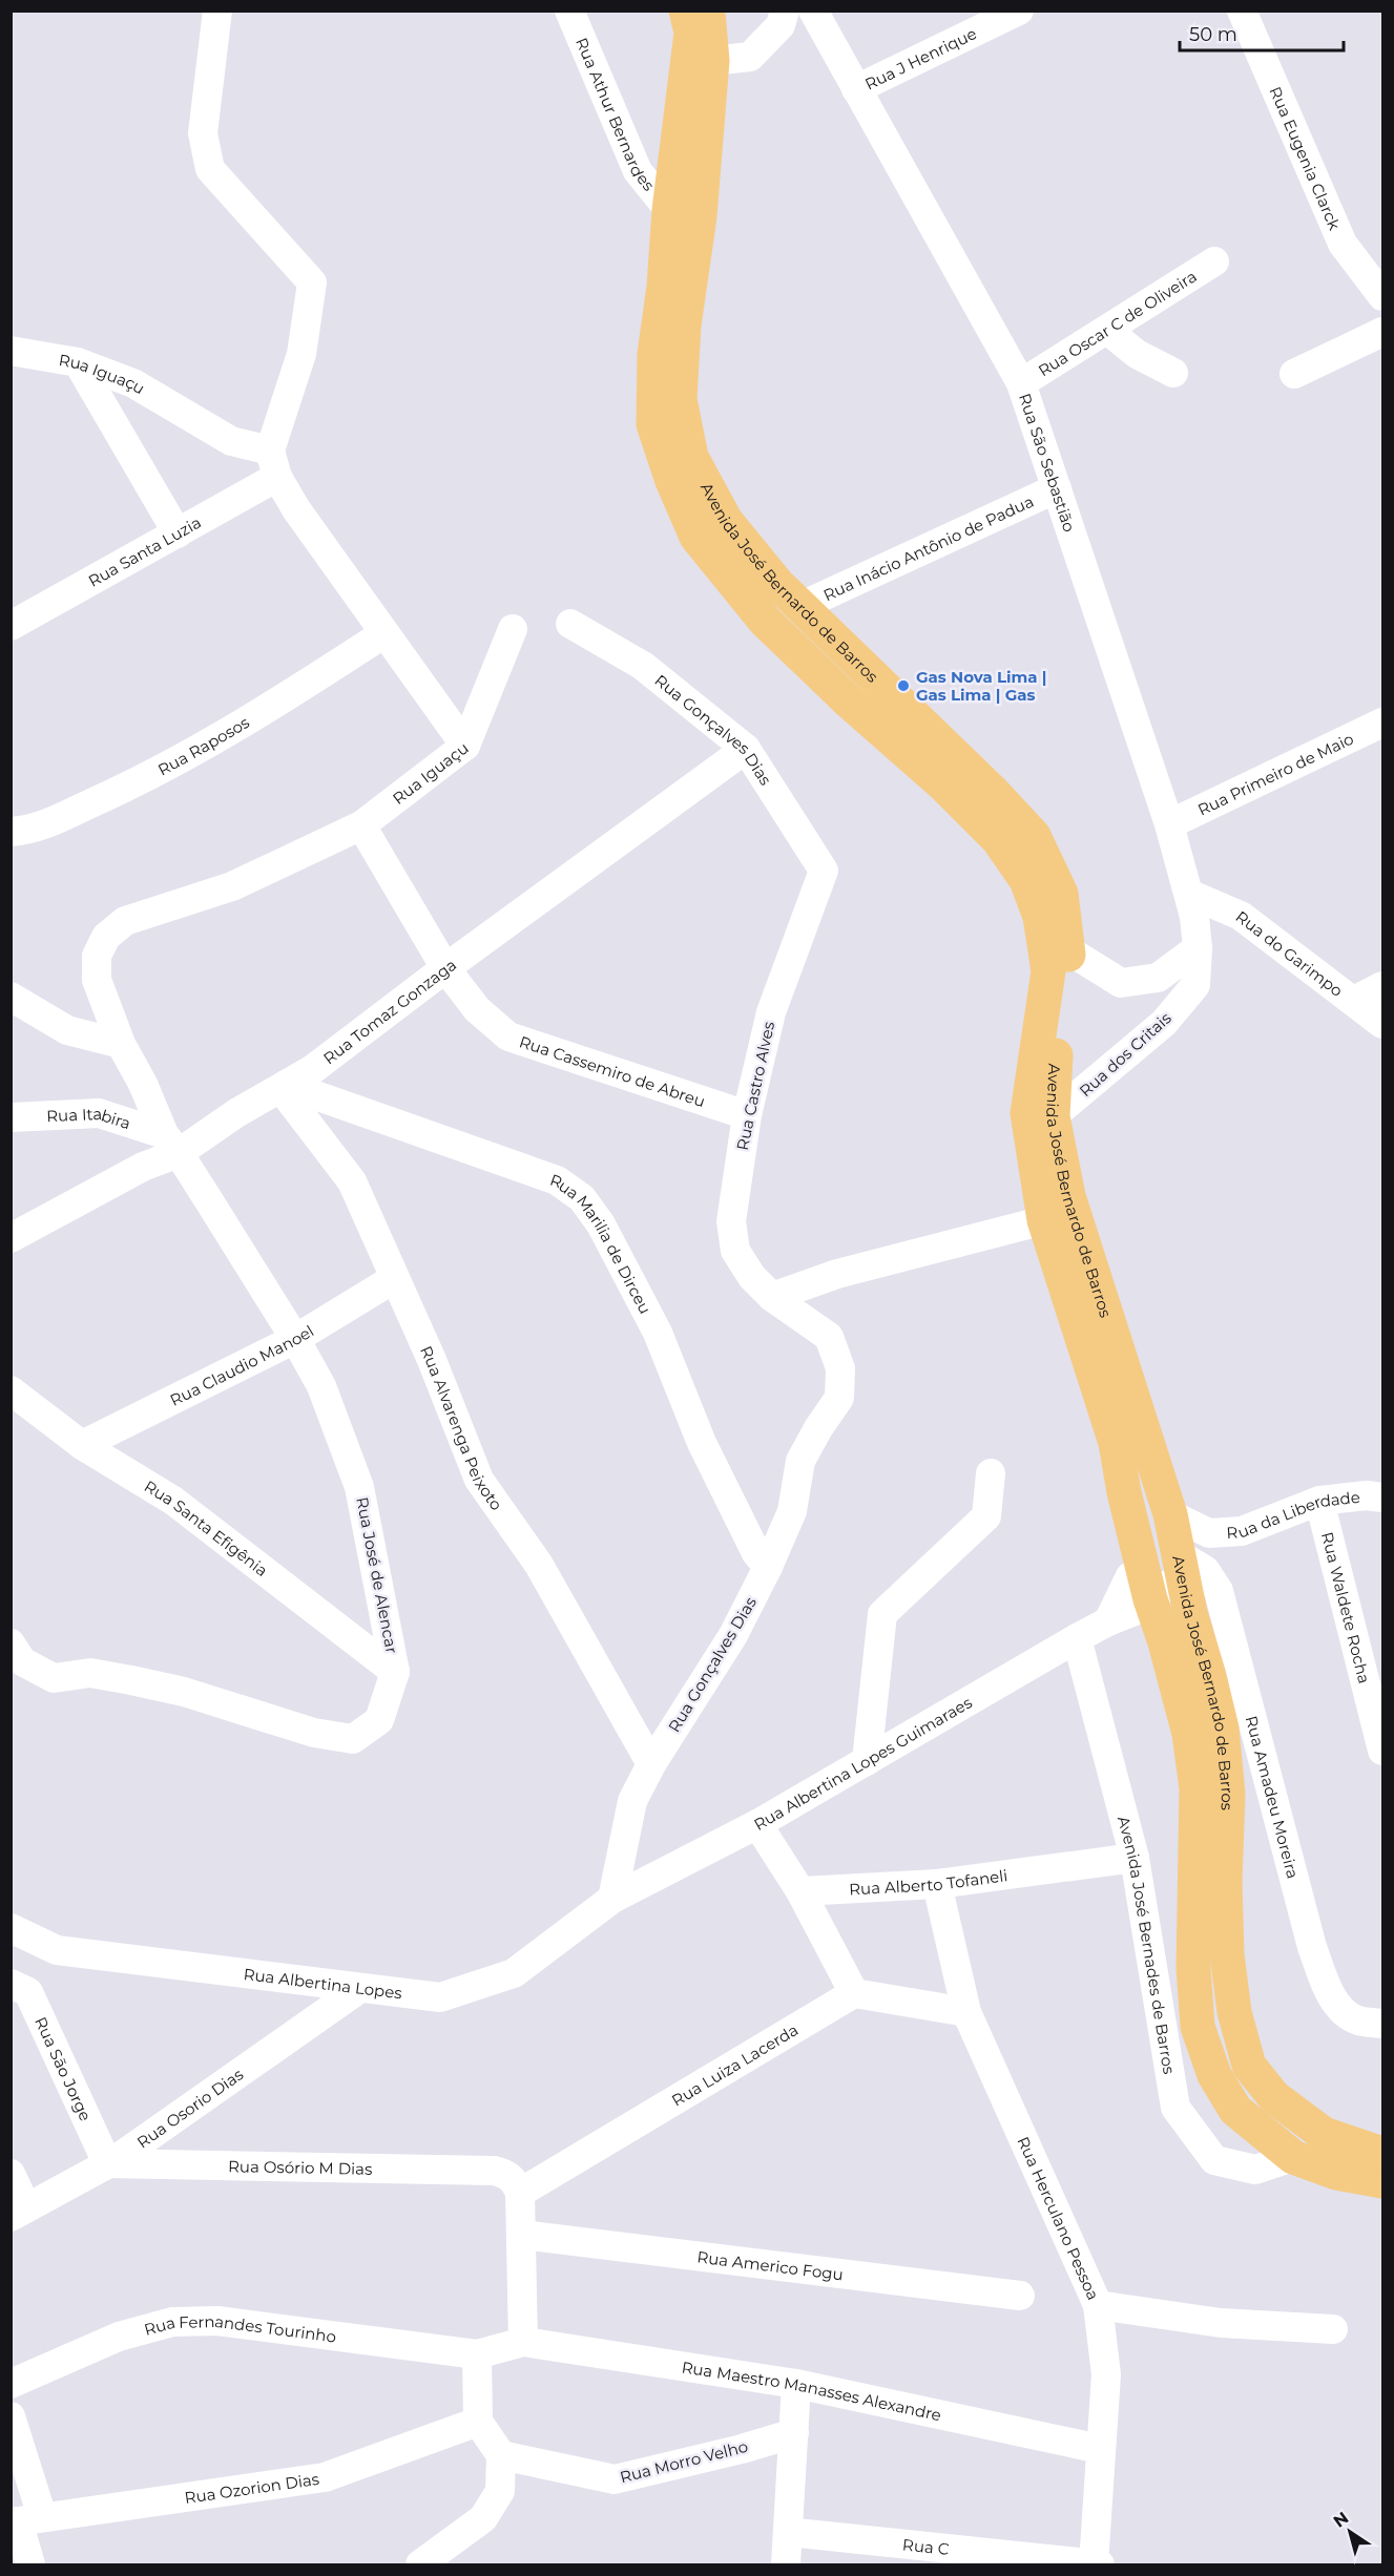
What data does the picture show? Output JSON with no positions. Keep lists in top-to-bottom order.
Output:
{
  "streets": {
    "main road": ["Avenida José Bernardo de Barros"],
    "street": [
      "Rua J Henrique",
      "Rua Athur Bernardes",
      "Rua Eugenia Clarck",
      "Rua Oscar C de Oliveira",
      "Rua Iguaçu",
      "Rua São Sebastião",
      "Rua Inácio Antônio de Padua",
      "Rua Santa Luzia",
      "Rua Gonçalves Dias",
      "Rua Raposos",
      "Rua Primeiro de Maio",
      "Rua do Garimpo",
      "Rua Tomaz Gonzaga",
      "Rua dos Critais",
      "Rua Cassemiro de Abreu",
      "Rua Castro Alves",
      "Rua Itabira",
      "Rua Marilia de Dirceu",
      "Rua Claudio Manoel",
      "Rua Alvarenga Peixoto",
      "Rua da Liberdade",
      "Rua Santa Efigênia",
      "Rua José de Alencar",
      "Rua Waldete Rocha",
      "Rua Albertina Lopes Guimaraes",
      "Rua Amadeu Moreira",
      "Rua Alberto Tofaneli",
      "Avenida José Bernades de Barros",
      "Rua Albertina Lopes",
      "Rua Luiza Lacerda",
      "Rua São Jorge",
      "Rua Osorio Dias",
      "Rua Osório M Dias",
      "Rua Herculano Pessoa",
      "Rua Americo Fogu",
      "Rua Fernandes Tourinho",
      "Rua Maestro Manasses Alexandre",
      "Rua Morro Velho",
      "Rua Ozorion Dias",
      "Rua C"
    ]
  },
  "crossings": [
    ["Rua J Henrique", "Rua São Sebastião"],
    ["Rua Athur Bernardes", "Avenida José Bernardo de Barros"],
    ["Rua Oscar C de Oliveira", "Rua São Sebastião"],
    ["Rua Iguaçu", "Rua Santa Luzia"],
    ["Rua Iguaçu", "Rua Raposos"],
    ["Rua Iguaçu", "Rua Tomaz Gonzaga"],
    ["Rua Iguaçu", "Rua Cassemiro de Abreu"],
    ["Rua Iguaçu", "Rua Itabira"],
    ["Rua Iguaçu", "Rua José de Alencar"],
    ["Rua São Sebastião", "Rua Inácio Antônio de Padua"],
    ["Rua São Sebastião", "Rua Primeiro de Maio"],
    ["Rua São Sebastião", "Rua do Garimpo"],
    ["Rua São Sebastião", "Rua dos Critais"],
    ["Rua Inácio Antônio de Padua", "Avenida José Bernardo de Barros"],
    ["Avenida José Bernardo de Barros", "Rua dos Critais"],
    ["Avenida José Bernardo de Barros", "Rua da Liberdade"],
    ["Avenida José Bernardo de Barros", "Rua Albertina Lopes Guimaraes"],
    ["Avenida José Bernardo de Barros", "Rua Amadeu Moreira"],
    ["Avenida José Bernardo de Barros", "Avenida José Bernades de Barros"],
    ["Rua Gonçalves Dias", "Rua Tomaz Gonzaga"],
    ["Rua Gonçalves Dias", "Rua Castro Alves"],
    ["Rua Gonçalves Dias", "Rua Marilia de Dirceu"],
    ["Rua Gonçalves Dias", "Rua Alvarenga Peixoto"],
    ["Rua Gonçalves Dias", "Rua Albertina Lopes Guimaraes"],
    ["Rua Gonçalves Dias", "Rua Albertina Lopes"],
    ["Rua Tomaz Gonzaga", "Rua Cassemiro de Abreu"],
    ["Rua Tomaz Gonzaga", "Rua Itabira"],
    ["Rua Tomaz Gonzaga", "Rua Marilia de Dirceu"],
    ["Rua Tomaz Gonzaga", "Rua Alvarenga Peixoto"],
    ["Rua Tomaz Gonzaga", "Rua José de Alencar"],
    ["Rua Cassemiro de Abreu", "Rua Castro Alves"],
    ["Rua Itabira", "Rua José de Alencar"],
    ["Rua Marilia de Dirceu", "Rua Alvarenga Peixoto"],
    ["Rua Claudio Manoel", "Rua Alvarenga Peixoto"],
    ["Rua Claudio Manoel", "Rua Santa Efigênia"],
    ["Rua Claudio Manoel", "Rua José de Alencar"],
    ["Rua da Liberdade", "Rua Waldete Rocha"],
    ["Rua Santa Efigênia", "Rua José de Alencar"],
    ["Rua Albertina Lopes Guimaraes", "Rua Amadeu Moreira"],
    ["Rua Albertina Lopes Guimaraes", "Avenida José Bernades de Barros"],
    ["Rua Albertina Lopes Guimaraes", "Rua Albertina Lopes"],
    ["Rua Alberto Tofaneli", "Avenida José Bernades de Barros"],
    ["Rua Alberto Tofaneli", "Rua Herculano Pessoa"],
    ["Rua Albertina Lopes", "Rua Osorio Dias"],
    ["Rua Luiza Lacerda", "Rua Osório M Dias"],
    ["Rua São Jorge", "Rua Osorio Dias"],
    ["Rua São Jorge", "Rua Osório M Dias"],
    ["Rua Osorio Dias", "Rua Osório M Dias"],
    ["Rua Herculano Pessoa", "Rua Maestro Manasses Alexandre"],
    ["Rua Herculano Pessoa", "Rua C"]
  ],
  "places": ["Gas Nova Lima | Gas Lima | Gas"],
  "scale_bar": "50 m",
  "north": "top left"
}
